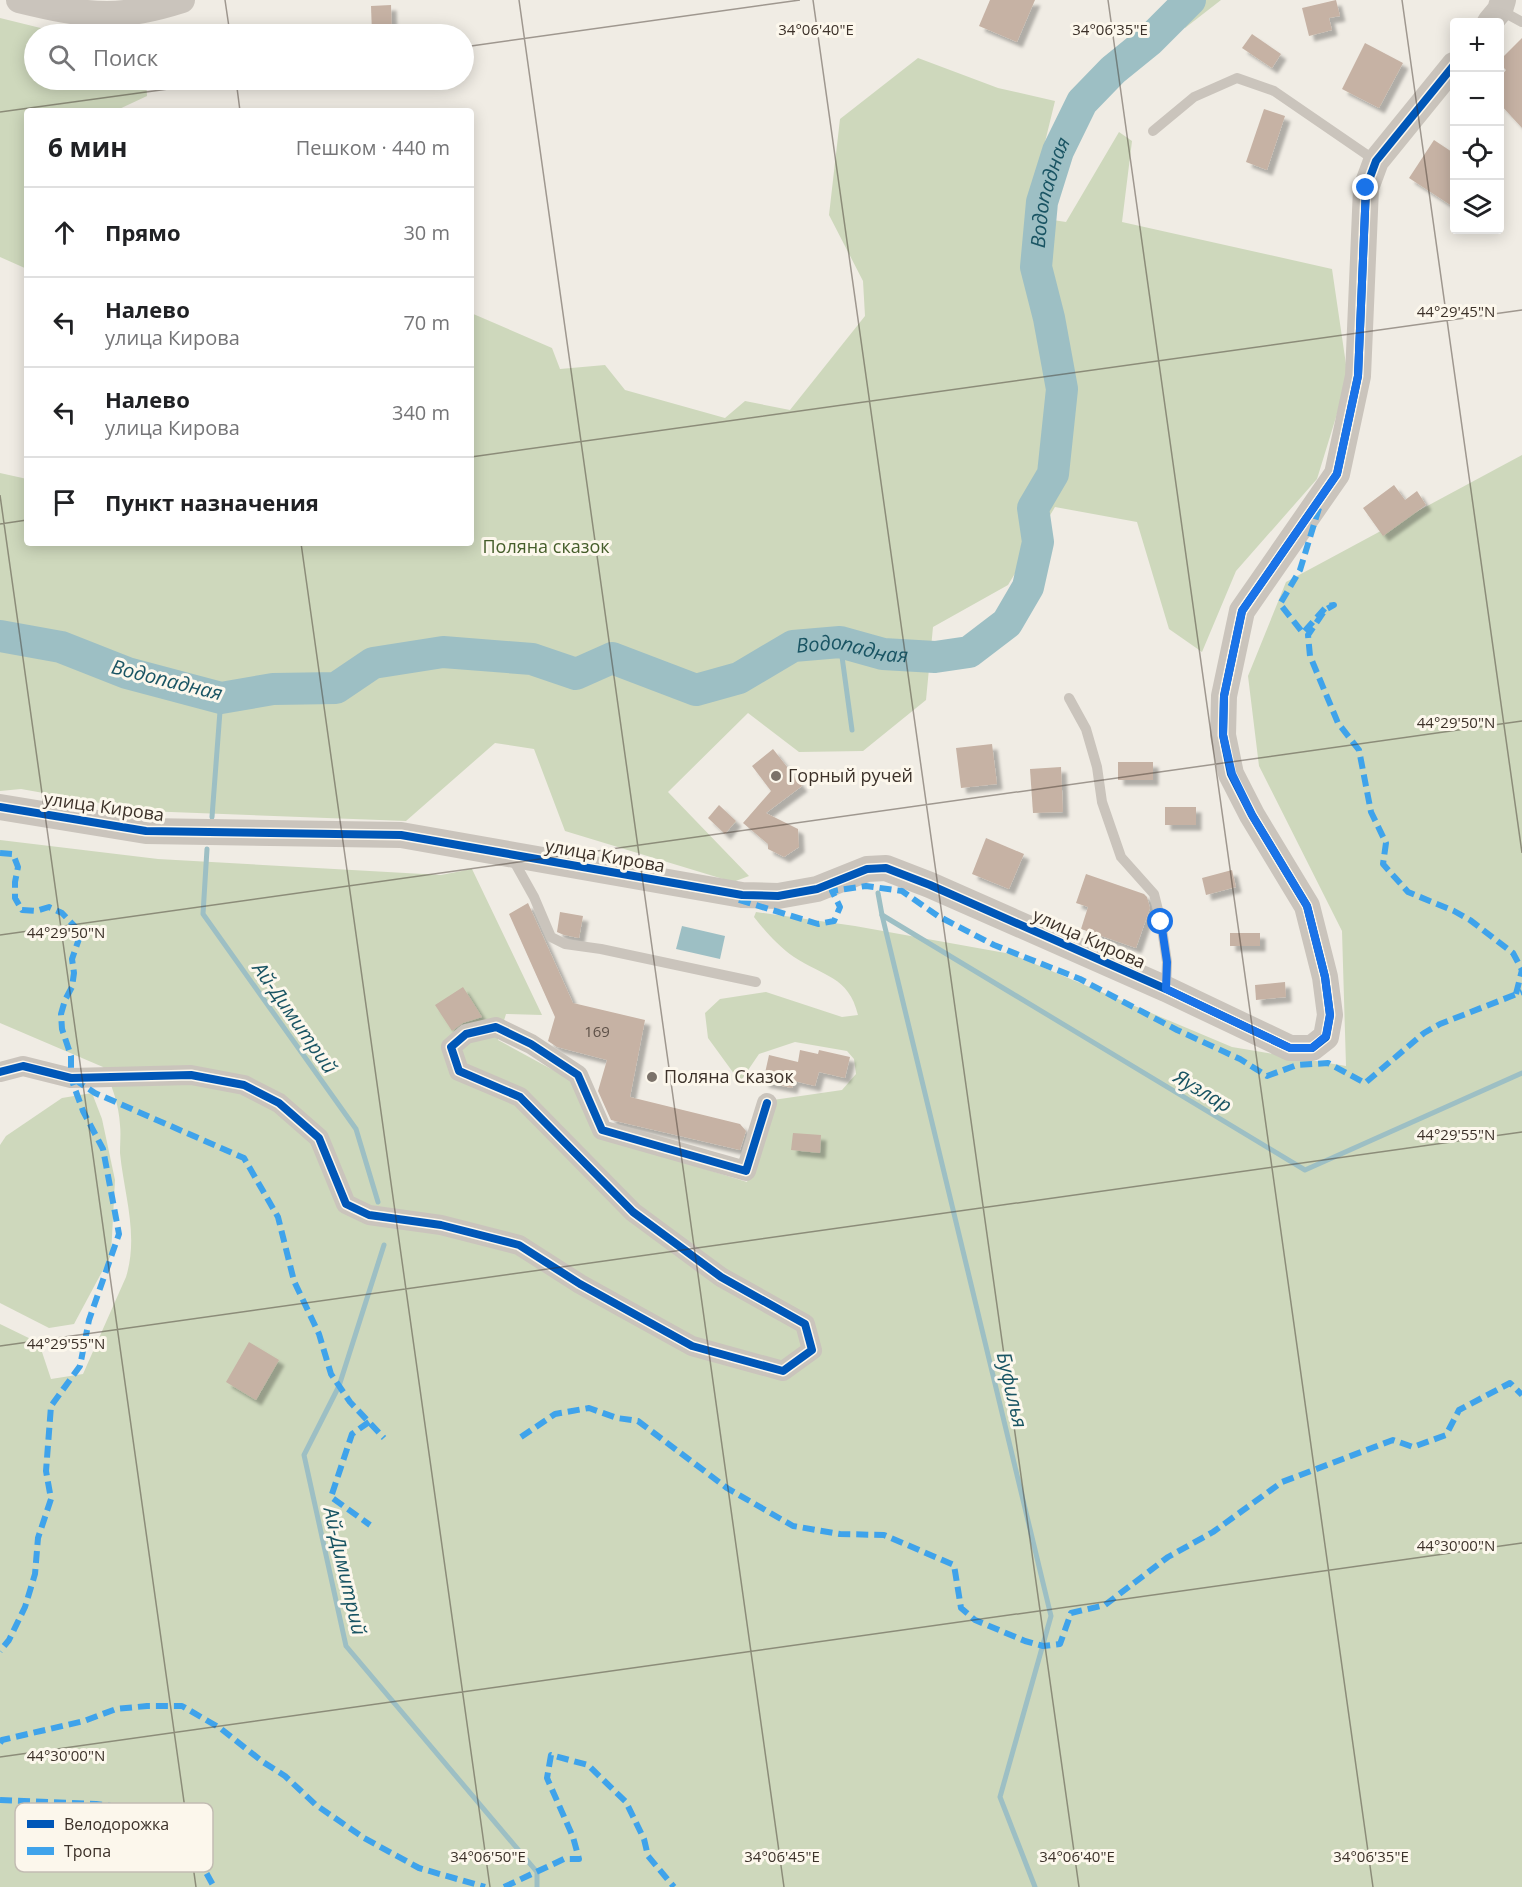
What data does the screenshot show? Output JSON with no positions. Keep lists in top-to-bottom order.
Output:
{
  "streets": {
    "street": ["улица Кирова"]
  },
  "water": [
    "Водопадная",
    "Ай-Димитрий",
    "Яузлар",
    "Буфилья"
  ],
  "parks": ["Поляна сказок"],
  "places": ["Горный ручей", "Поляна Сказок"],
  "house_numbers": ["169"],
  "legend": ["Велодорожка", "Тропа"],
  "page": {
    "map_buttons": ["+", "−"],
    "search": "Поиск",
    "heading": ["6 мин", "Пешком · 440 m"],
    "list": [
      ["Прямо", "30 m"],
      ["Налево", "улица Кирова", "70 m"],
      ["Налево", "улица Кирова", "340 m"],
      "Пункт назначения"
    ]
  },
  "coordinates": [
    "34°06'40\"E",
    "34°06'35\"E",
    "44°29'45\"N",
    "44°29'50\"N",
    "44°29'55\"N",
    "44°30'00\"N",
    "34°06'50\"E",
    "34°06'45\"E"
  ]
}
